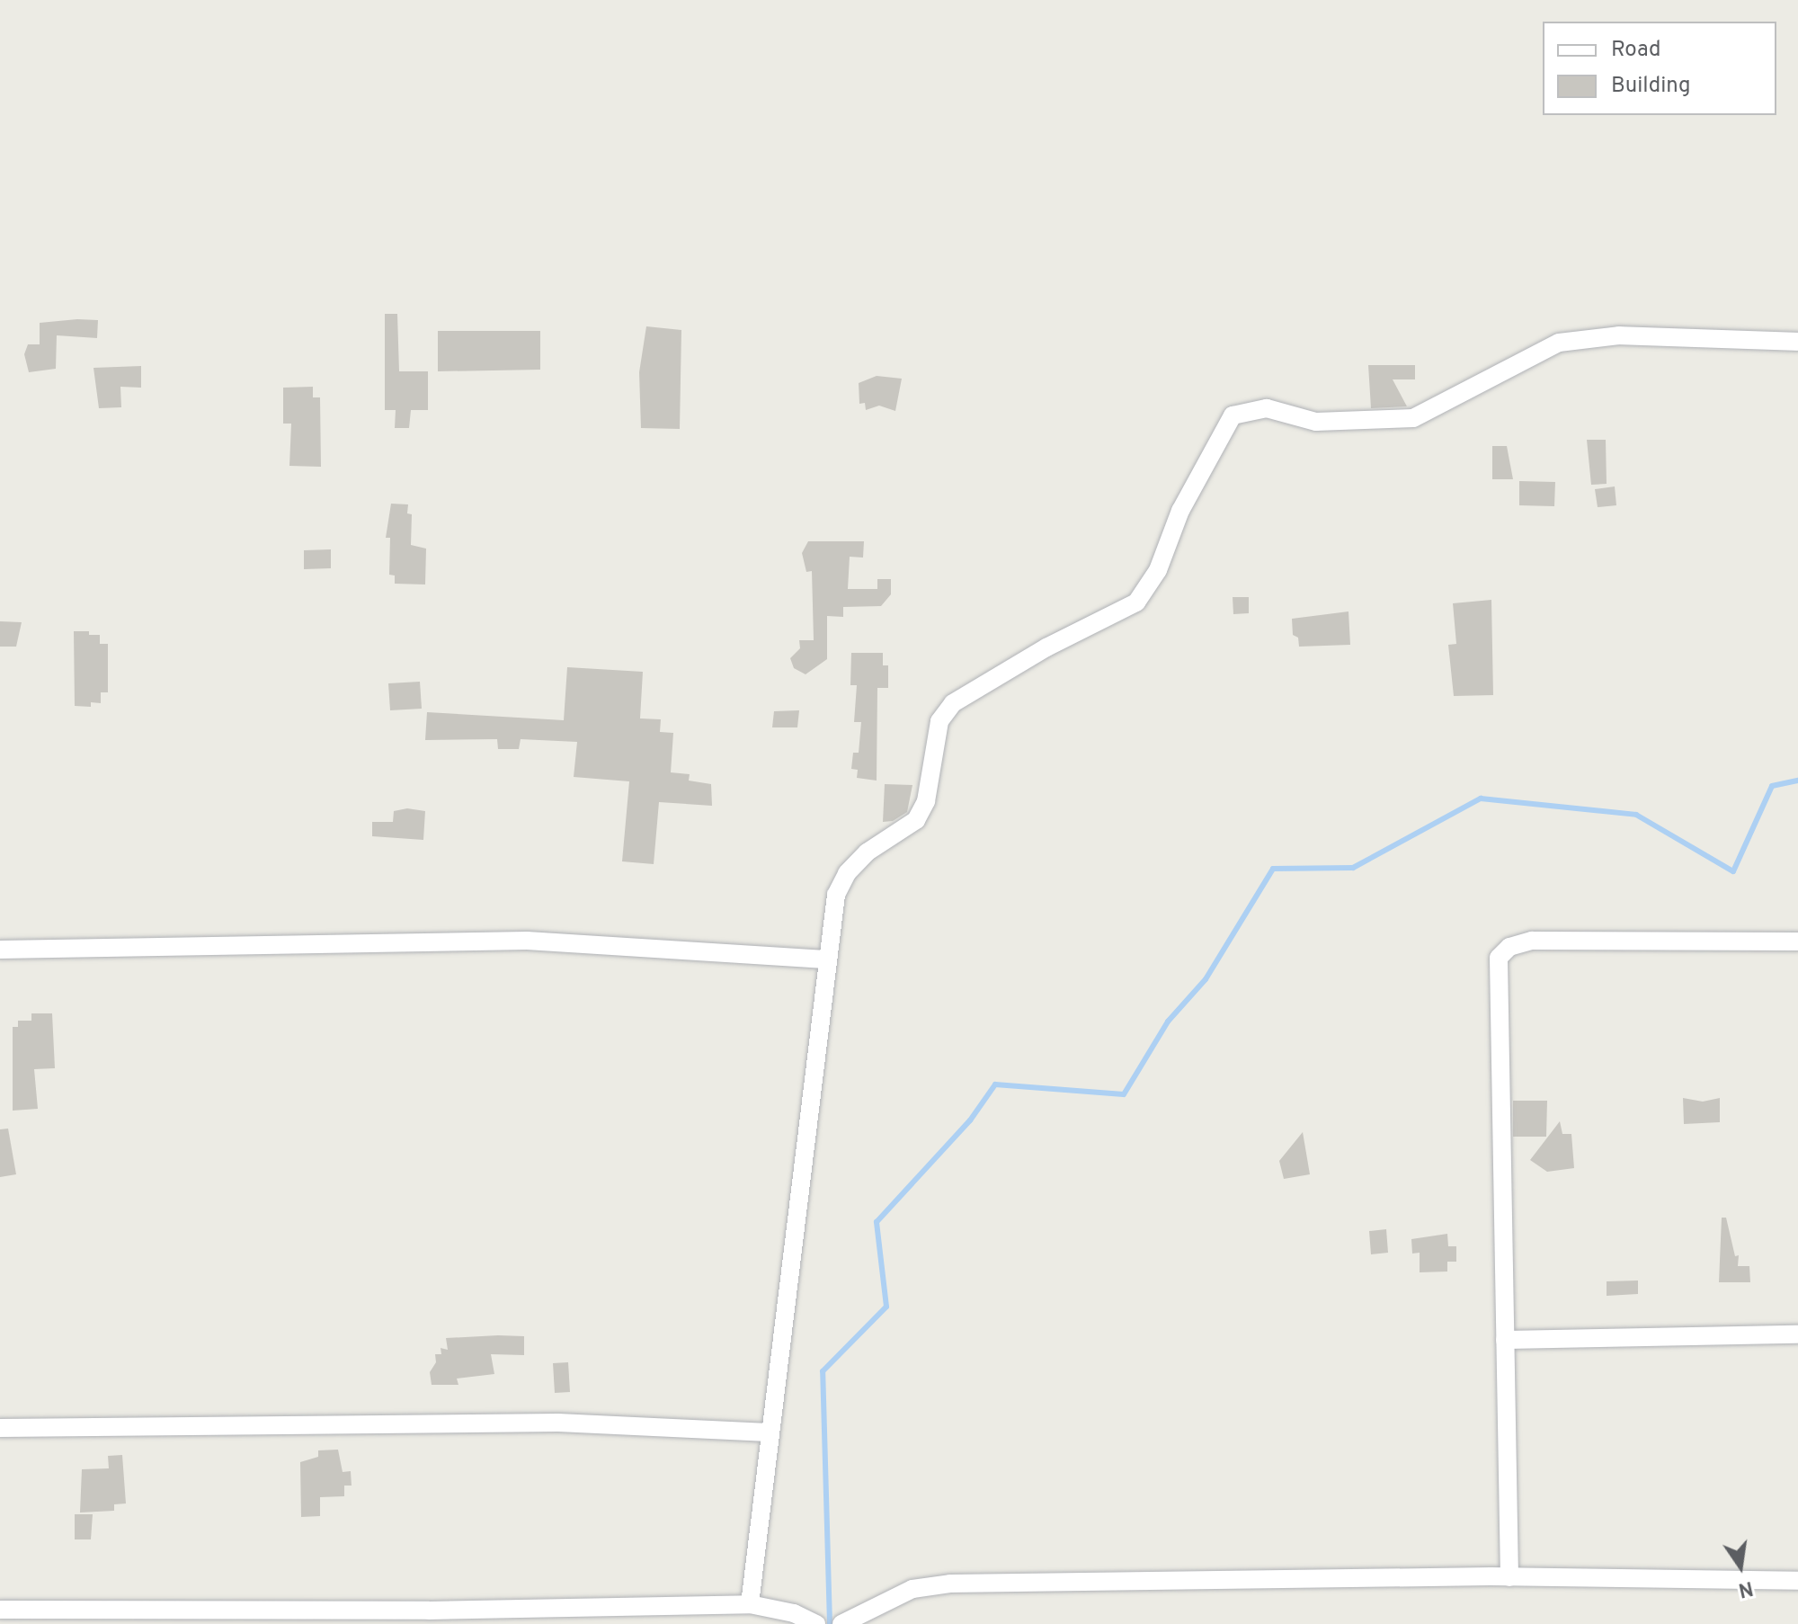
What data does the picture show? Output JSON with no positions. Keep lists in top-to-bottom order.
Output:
{
  "legend": ["Road", "Building"],
  "north": "bottom"
}
